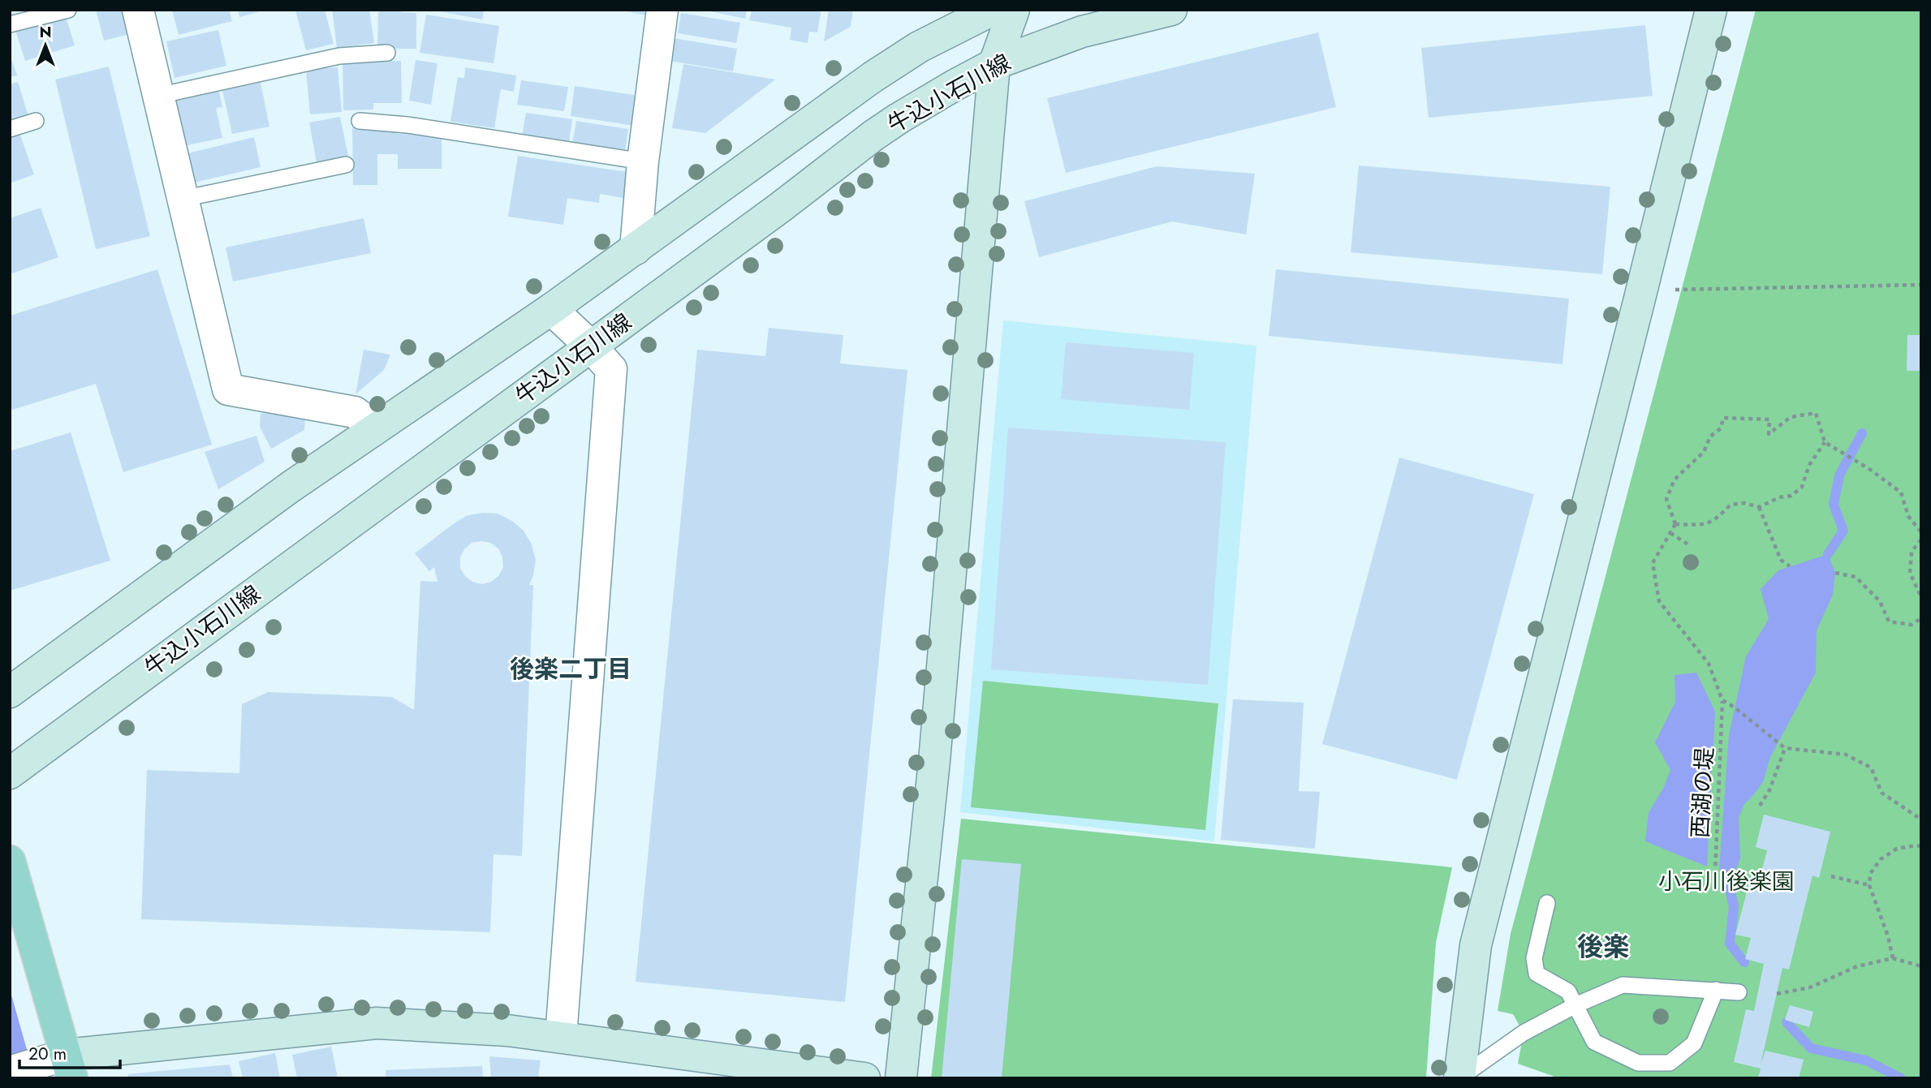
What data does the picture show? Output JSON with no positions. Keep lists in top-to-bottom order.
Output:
{
  "streets": {
    "street": ["牛込小石川線"],
    "path": ["西湖の堤"]
  },
  "districts": ["後楽二丁目", "後楽"],
  "parks": ["小石川後楽園"],
  "scale_bar": "20 m",
  "north": "top"
}
